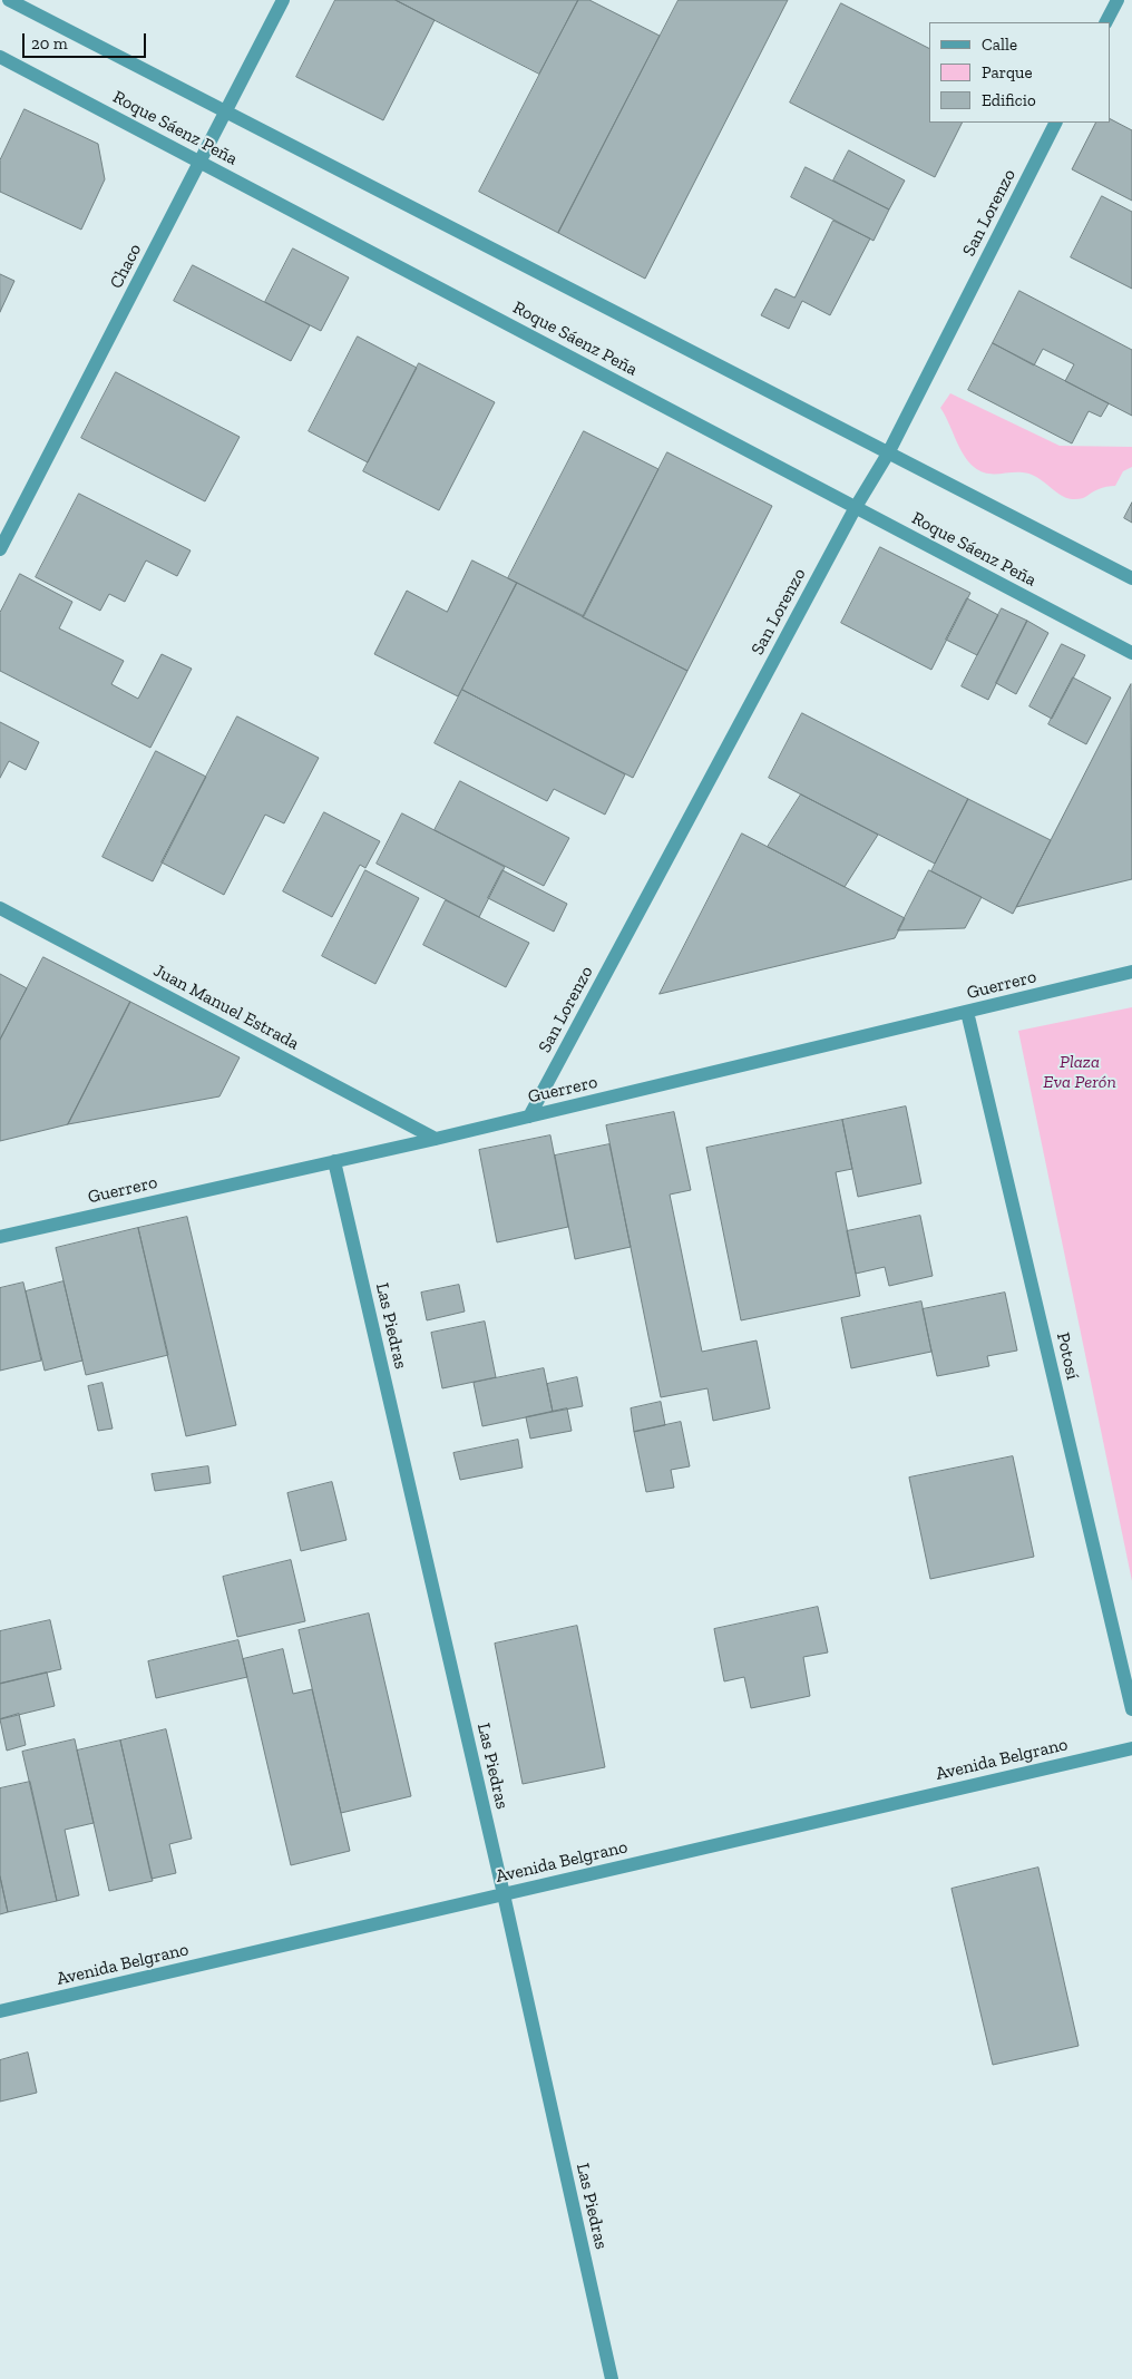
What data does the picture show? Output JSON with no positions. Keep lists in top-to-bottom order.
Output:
{
  "streets": {
    "street": [
      "Roque Sáenz Peña",
      "San Lorenzo",
      "Chaco",
      "Guerrero",
      "Juan Manuel Estrada",
      "Las Piedras",
      "Potosí",
      "Avenida Belgrano"
    ]
  },
  "crossings": [
    ["Roque Sáenz Peña", "San Lorenzo"],
    ["Roque Sáenz Peña", "Chaco"],
    ["San Lorenzo", "Guerrero"],
    ["Guerrero", "Juan Manuel Estrada"],
    ["Guerrero", "Las Piedras"],
    ["Guerrero", "Potosí"],
    ["Las Piedras", "Avenida Belgrano"]
  ],
  "parks": ["Plaza Eva Perón"],
  "legend": ["Calle", "Parque", "Edificio"],
  "scale_bar": "20 m"
}
